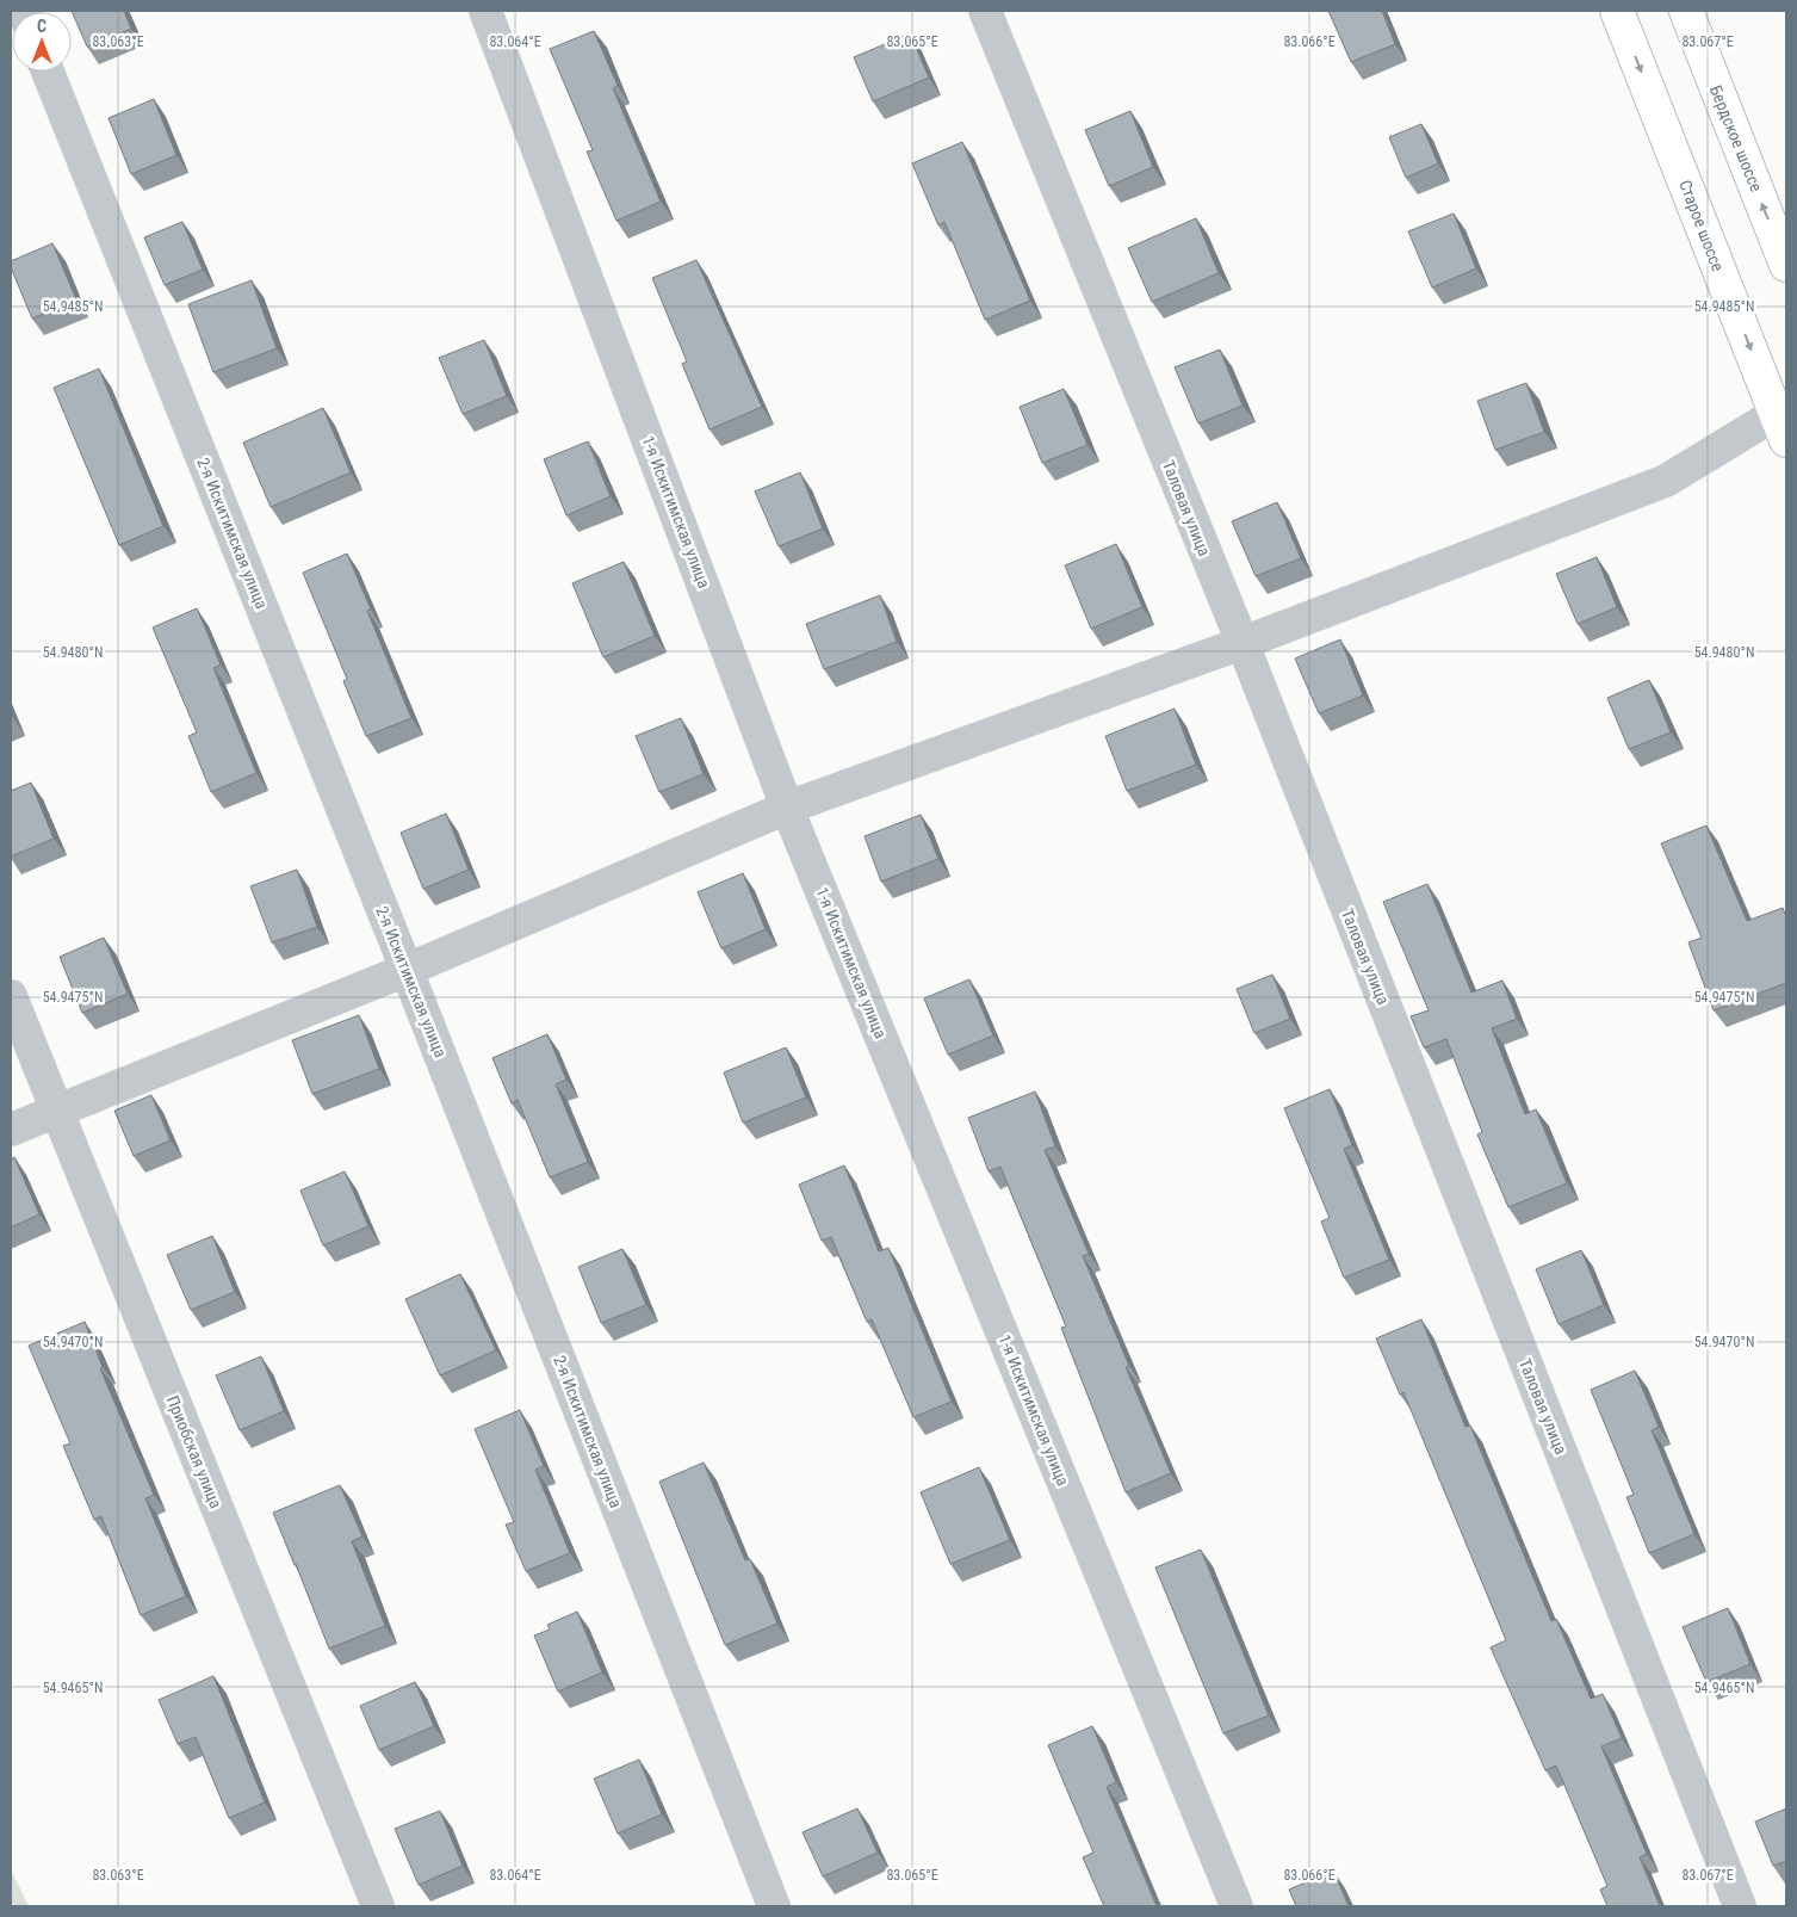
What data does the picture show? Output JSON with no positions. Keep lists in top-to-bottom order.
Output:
{
  "streets": {
    "highway": ["Бердское шоссе", "Старое шоссе"],
    "street": [
      "Таловая улица",
      "1-я Искитимская улица",
      "2-я Искитимская улица",
      "Приобская улица"
    ]
  },
  "one_way": ["Бердское шоссе", "Старое шоссе"],
  "north": "top",
  "coordinates": [
    "83.063°E",
    "83.064°E",
    "83.065°E",
    "83.066°E",
    "83.067°E",
    "54.9485°N",
    "54.9480°N",
    "54.9475°N",
    "54.9470°N",
    "54.9465°N"
  ]
}
